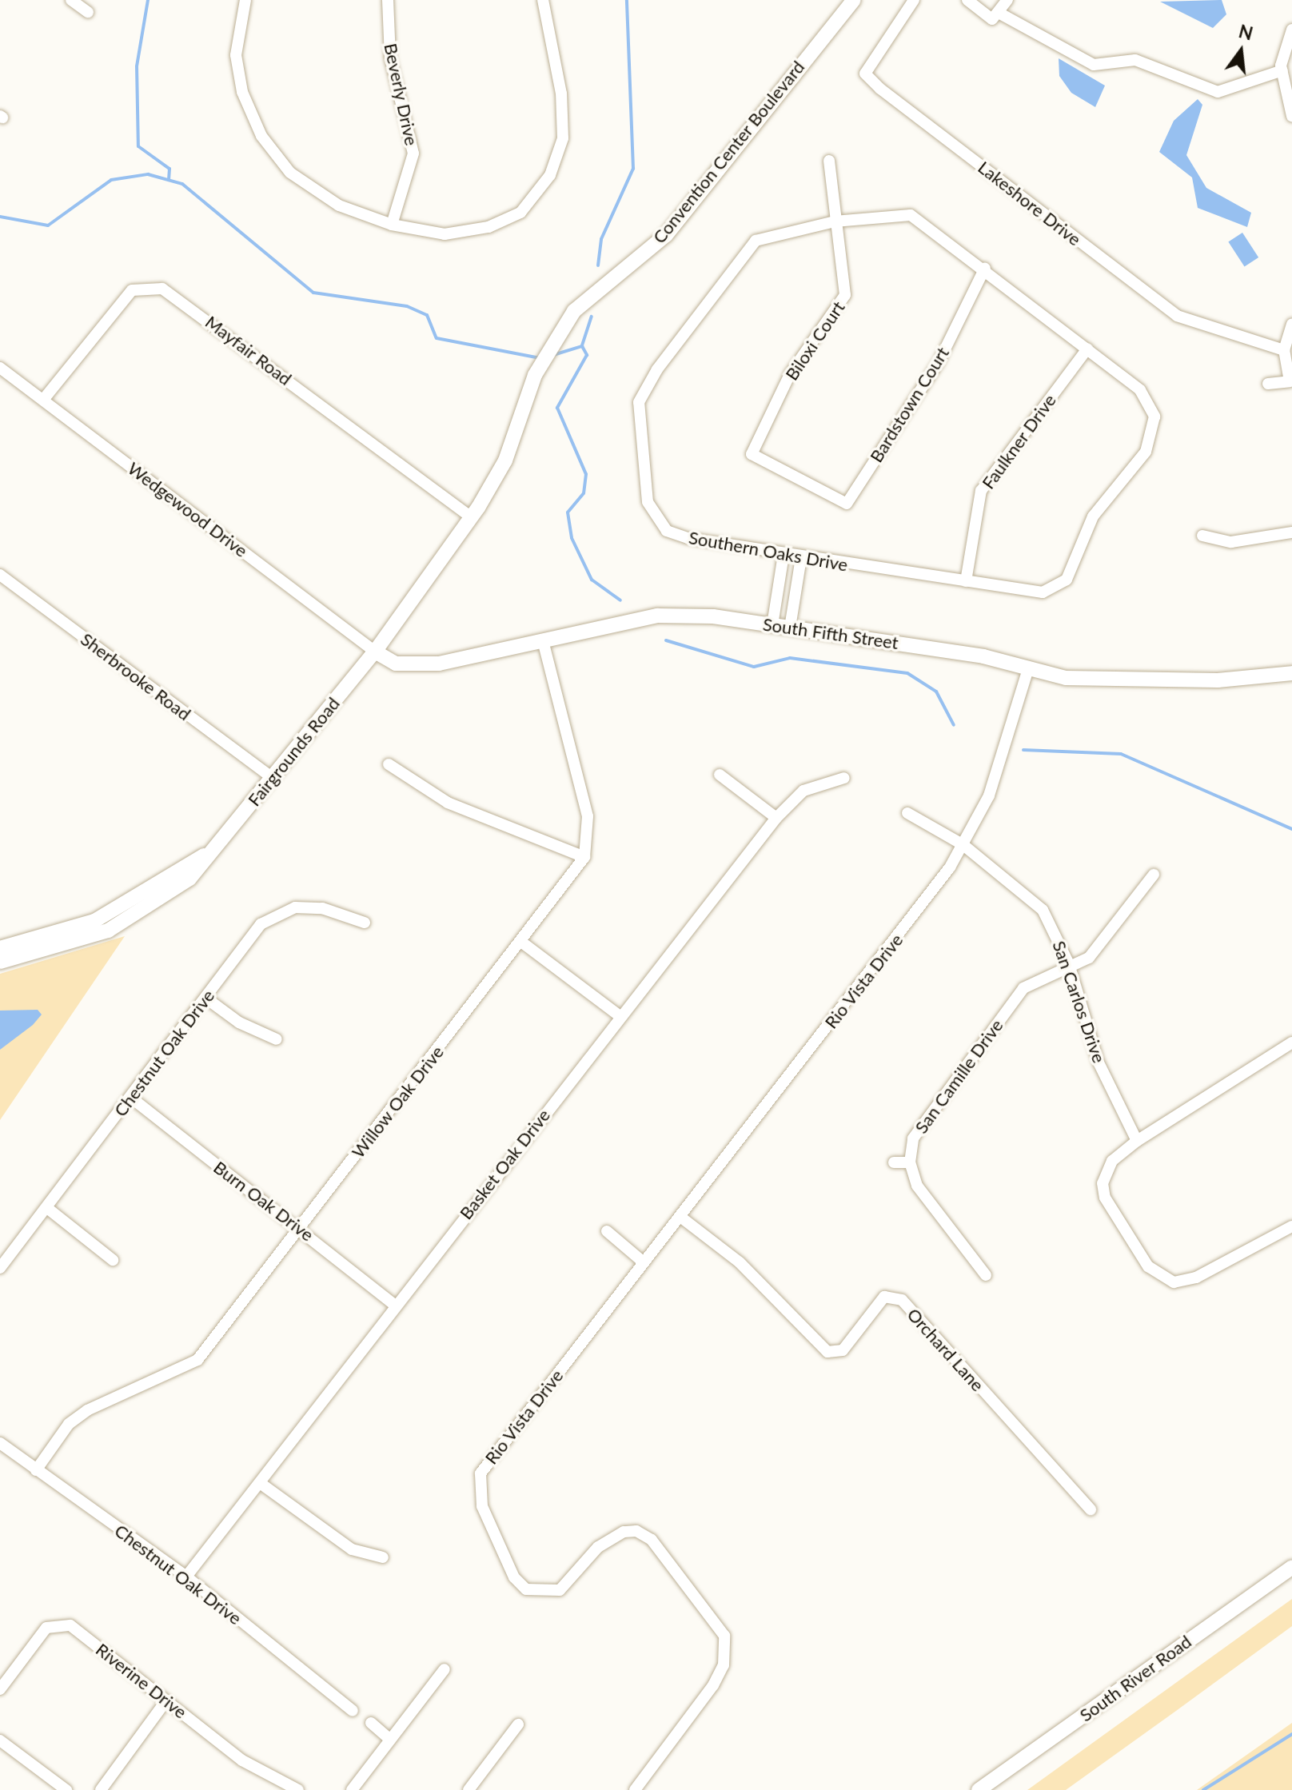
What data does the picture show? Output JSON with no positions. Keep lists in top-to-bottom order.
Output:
{
  "streets": {
    "street": [
      "Beverly Drive",
      "Convention Center Boulevard",
      "Lakeshore Drive",
      "Biloxi Court",
      "Mayfair Road",
      "Bardstown Court",
      "Faulkner Drive",
      "Wedgewood Drive",
      "Southern Oaks Drive",
      "South Fifth Street",
      "Sherbrooke Road",
      "Fairgrounds Road",
      "Rio Vista Drive",
      "San Carlos Drive",
      "Chestnut Oak Drive",
      "San Camille Drive",
      "Willow Oak Drive",
      "Basket Oak Drive",
      "Burn Oak Drive",
      "Orchard Lane",
      "South River Road",
      "Riverine Drive"
    ]
  },
  "crossings": [
    ["Convention Center Boulevard", "Mayfair Road"],
    ["Convention Center Boulevard", "Wedgewood Drive"],
    ["Convention Center Boulevard", "South Fifth Street"],
    ["Convention Center Boulevard", "Fairgrounds Road"],
    ["Biloxi Court", "Bardstown Court"],
    ["Biloxi Court", "Southern Oaks Drive"],
    ["Mayfair Road", "Wedgewood Drive"],
    ["Bardstown Court", "Southern Oaks Drive"],
    ["Faulkner Drive", "Southern Oaks Drive"],
    ["Wedgewood Drive", "South Fifth Street"],
    ["Wedgewood Drive", "Fairgrounds Road"],
    ["South Fifth Street", "Fairgrounds Road"],
    ["South Fifth Street", "Rio Vista Drive"],
    ["Sherbrooke Road", "Fairgrounds Road"],
    ["Rio Vista Drive", "San Carlos Drive"],
    ["Rio Vista Drive", "Orchard Lane"],
    ["San Carlos Drive", "San Camille Drive"],
    ["Chestnut Oak Drive", "Willow Oak Drive"],
    ["Chestnut Oak Drive", "Basket Oak Drive"],
    ["Chestnut Oak Drive", "Burn Oak Drive"],
    ["Willow Oak Drive", "Burn Oak Drive"],
    ["Basket Oak Drive", "Burn Oak Drive"]
  ],
  "north": "top"
}
